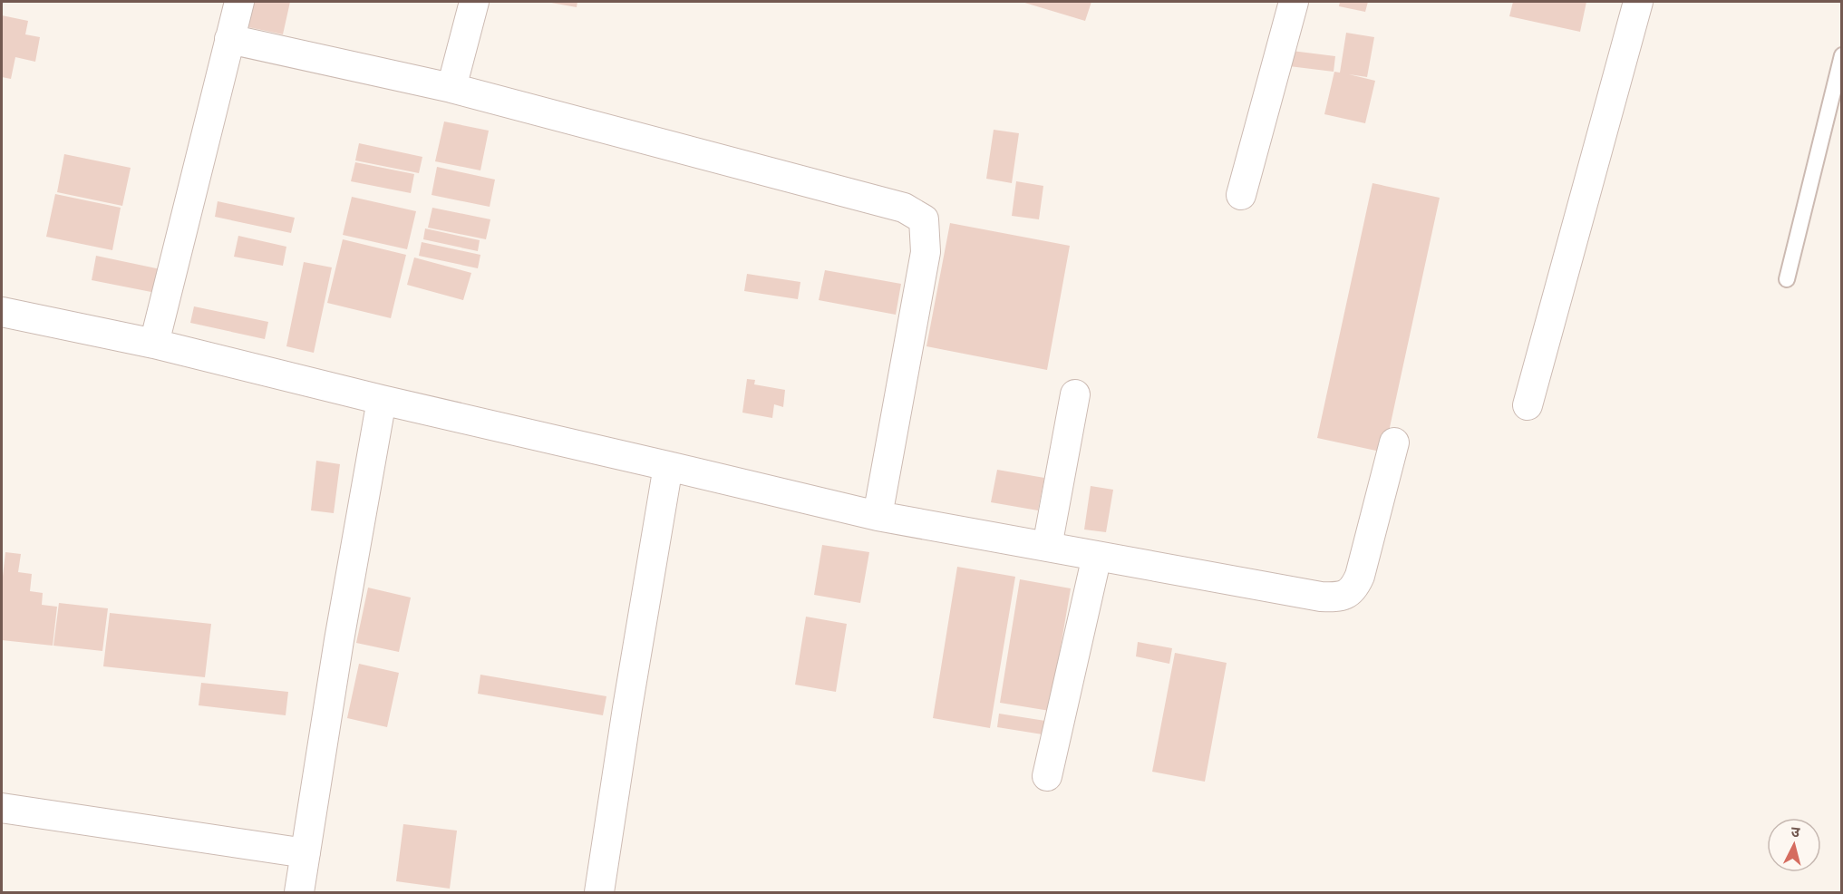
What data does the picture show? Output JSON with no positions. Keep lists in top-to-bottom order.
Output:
{
  "north": "top"
}
